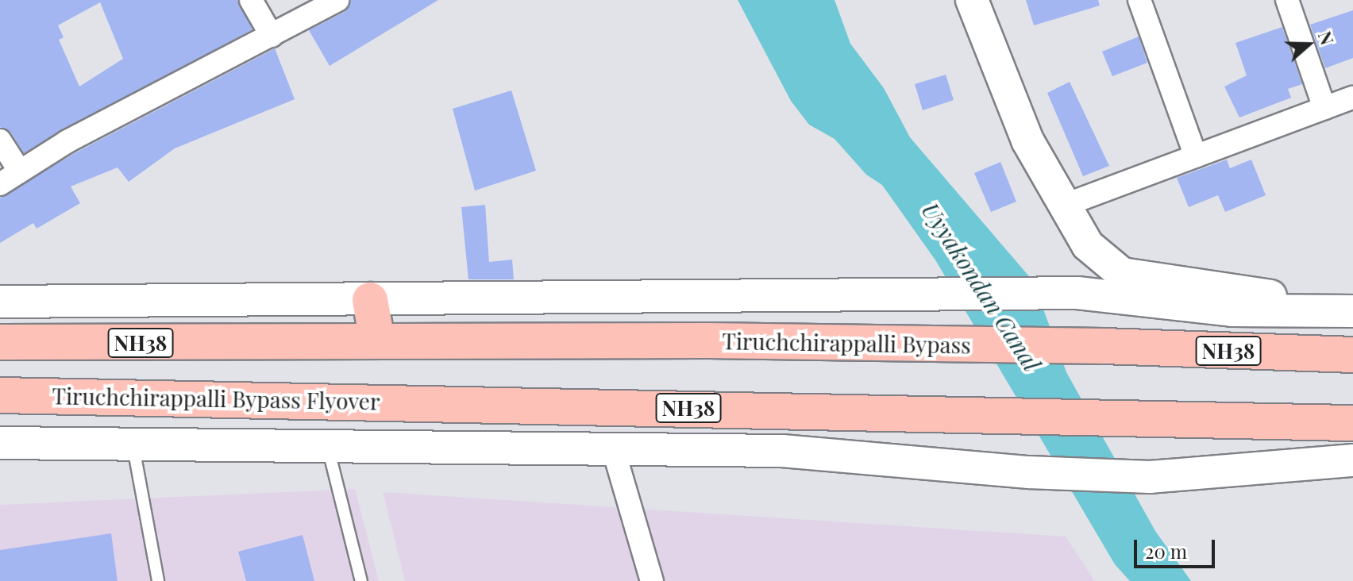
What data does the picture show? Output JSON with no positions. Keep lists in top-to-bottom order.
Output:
{
  "streets": {
    "highway": ["NH38", "Tiruchchirappalli Bypass", "Tiruchchirappalli Bypass Flyover"]
  },
  "crossings": [
    ["NH38", "Tiruchchirappalli Bypass"]
  ],
  "water": ["Uyyakondan Canal"],
  "scale_bar": "20 m",
  "north": "right"
}
